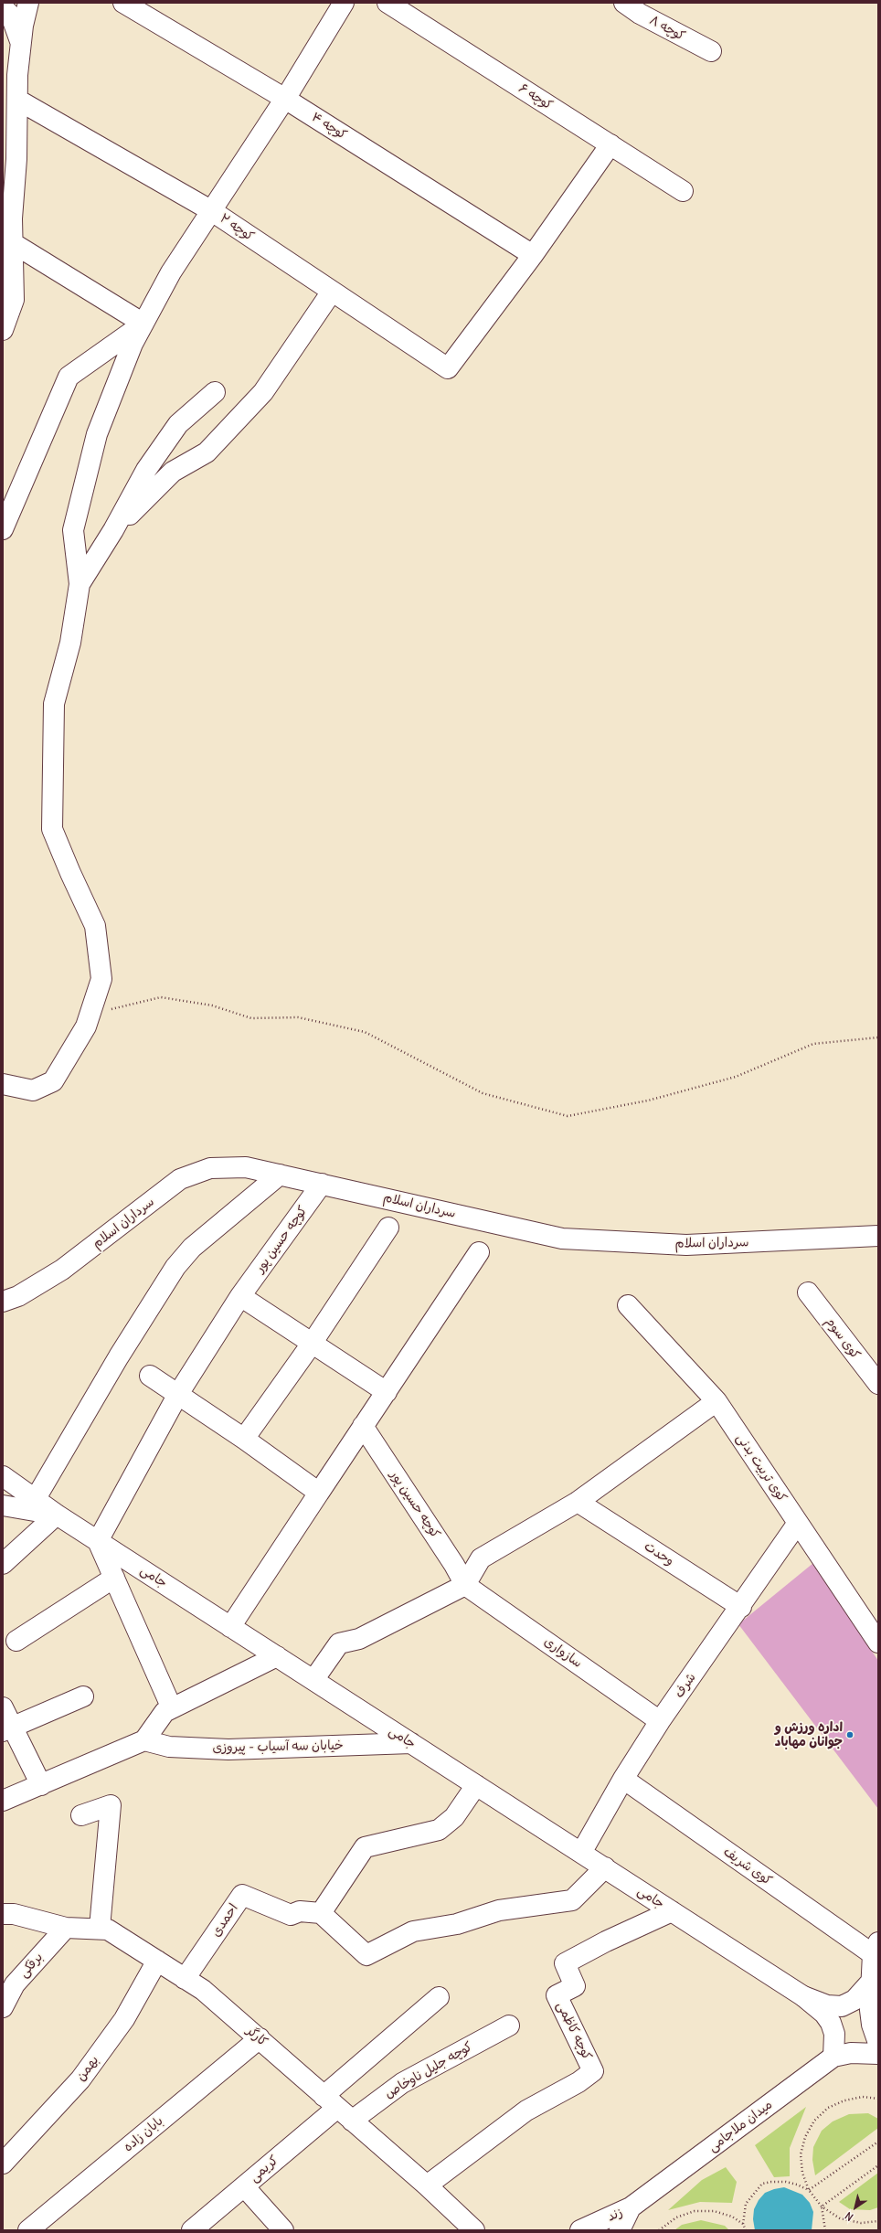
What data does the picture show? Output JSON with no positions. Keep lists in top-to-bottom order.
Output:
{
  "streets": {
    "street": [
      "کوچه ۸",
      "کوچه ۶",
      "کوچه ۴",
      "کوچه ۲",
      "سرداران اسلام",
      "کوچه حسین پور",
      "کوی سوم",
      "کوی تربیت بدنی",
      "وحدت",
      "جامی",
      "سازواری",
      "شرف",
      "خیابان سه آسیاب - پیروزی",
      "کوی شریف",
      "احمدی",
      "برفکی",
      "کوچه کاظمی",
      "کارگر",
      "بهمن",
      "کوچه جلیل ناوخاص",
      "میدان ملاجامی",
      "بابان زاده",
      "کریمی",
      "زند"
    ]
  },
  "crossings": [
    ["کوچه ۴", "کوچه ۲"],
    ["سرداران اسلام", "کوچه حسین پور"],
    ["کوچه حسین پور", "جامی"],
    ["کوچه حسین پور", "سازواری"],
    ["کوی تربیت بدنی", "شرف"],
    ["وحدت", "شرف"],
    ["جامی", "شرف"],
    ["جامی", "خیابان سه آسیاب - پیروزی"],
    ["جامی", "کوچه کاظمی"],
    ["سازواری", "شرف"],
    ["شرف", "کوی شریف"],
    ["احمدی", "کارگر"],
    ["برفکی", "کارگر"],
    ["کوچه کاظمی", "کارگر"],
    ["کارگر", "بهمن"],
    ["کارگر", "کوچه جلیل ناوخاص"],
    ["کارگر", "بابان زاده"],
    ["کارگر", "کریمی"],
    ["میدان ملاجامی", "زند"]
  ],
  "places": ["اداره ورزش و جوانان مهاباد"],
  "north": "bottom left"
}
